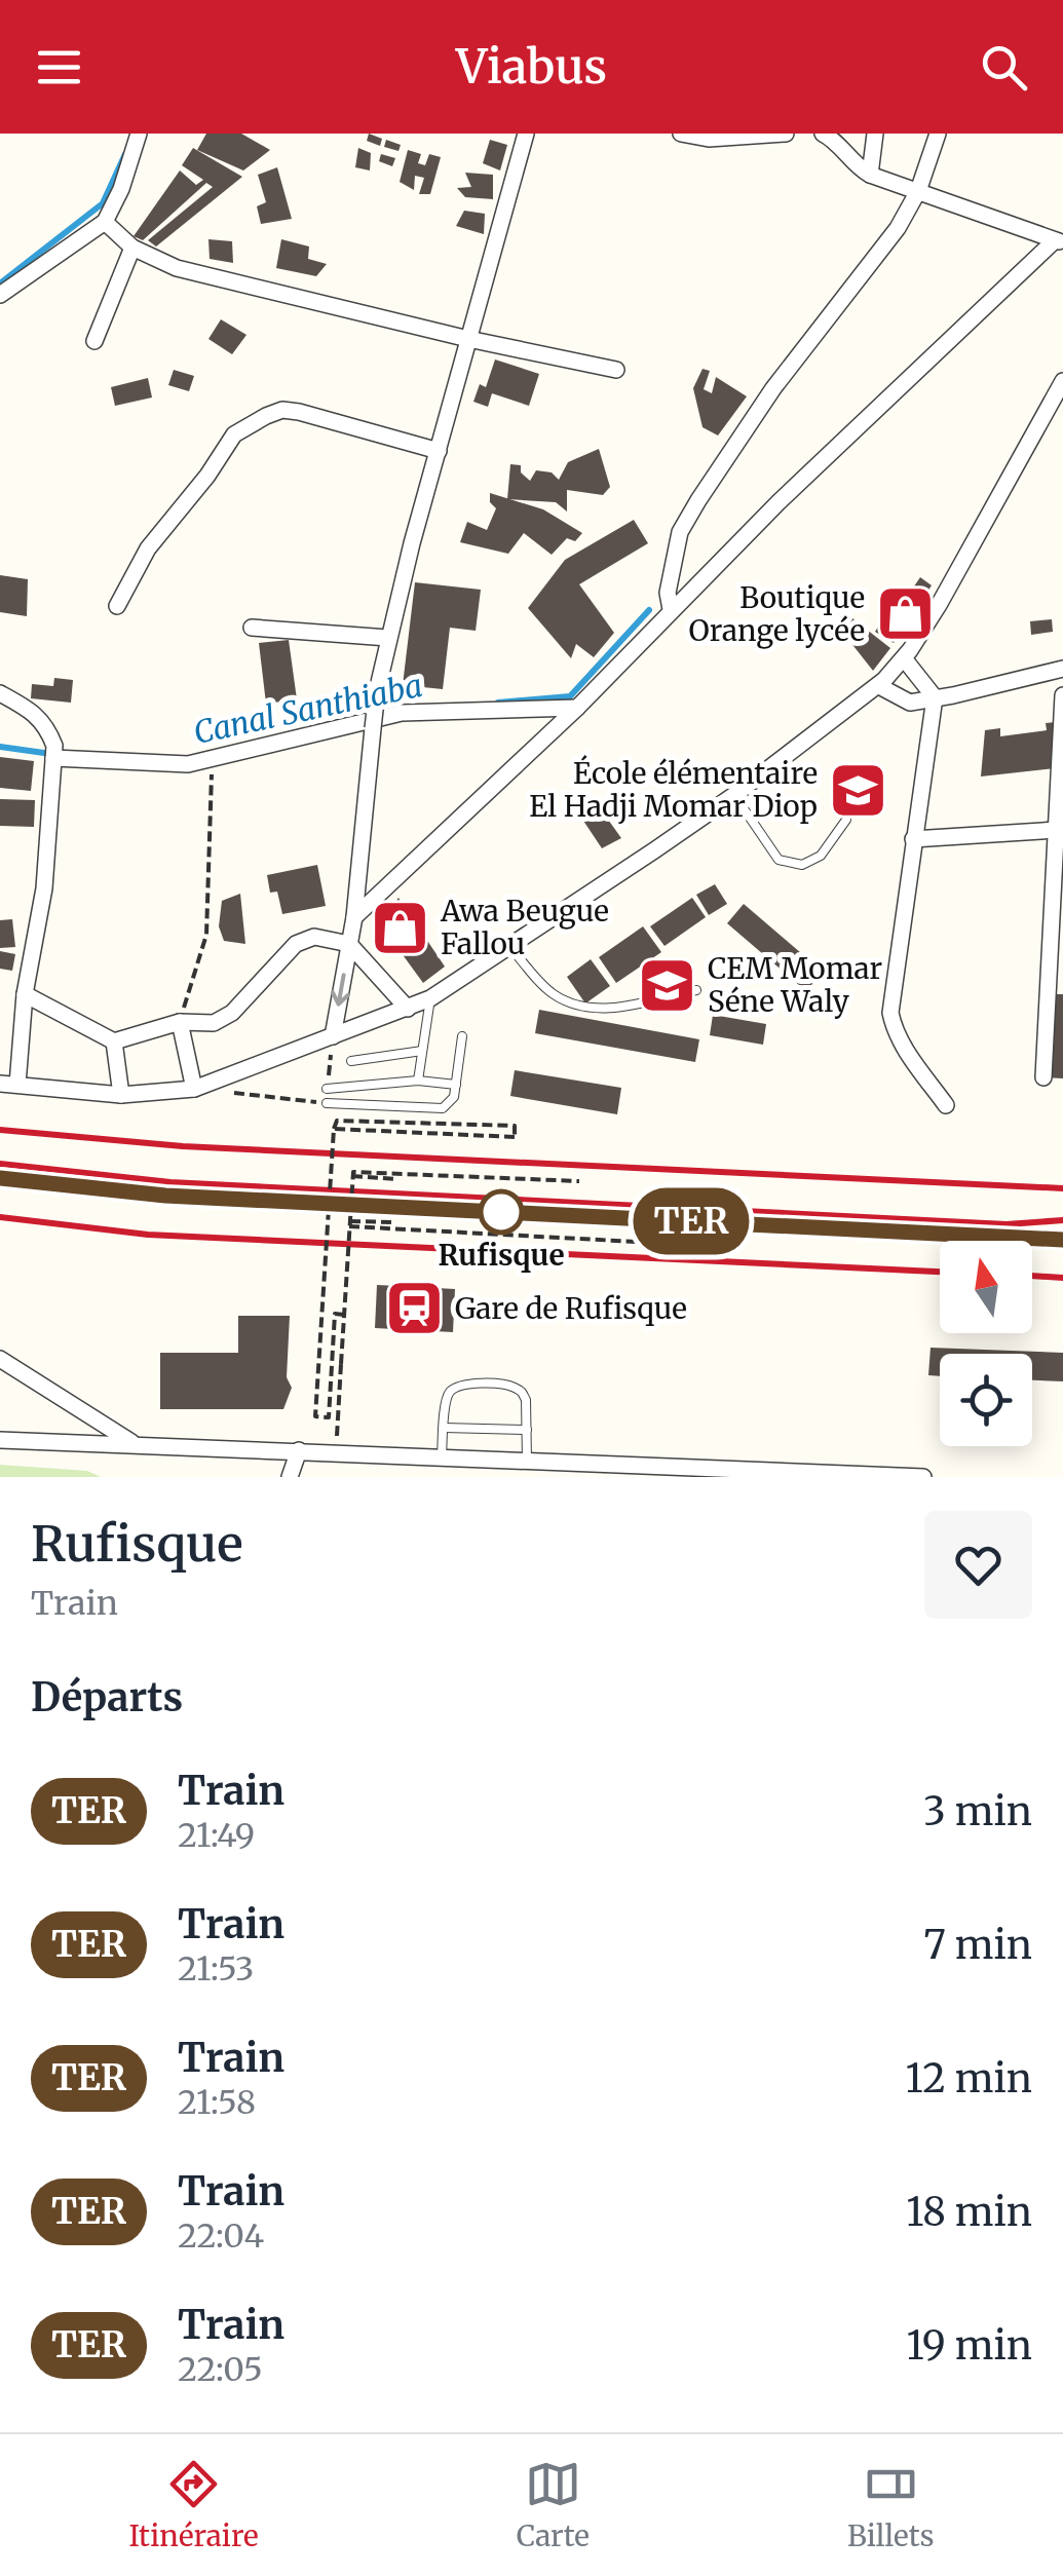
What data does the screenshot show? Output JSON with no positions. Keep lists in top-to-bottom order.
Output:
{
  "water": ["Canal Santhiaba"],
  "places": {
    "shop": ["Boutique Orange lycée", "Awa Beugue Fallou"],
    "school or university": ["École élémentaire El Hadji Momar Diop", "CEM Momar Séne Waly"],
    "other": ["Rufisque"],
    "station": ["Gare de Rufisque"]
  },
  "north": "top",
  "page": {
    "header": "Viabus",
    "on_map": "TER",
    "heading": [
      ["Rufisque", "Train"],
      "Départs"
    ],
    "list": [
      {
        "mark": "TER",
        "name": "Train",
        "note": "21:49",
        "value": "3 min"
      },
      {
        "mark": "TER",
        "name": "Train",
        "note": "21:53",
        "value": "7 min"
      },
      {
        "mark": "TER",
        "name": "Train",
        "note": "21:58",
        "value": "12 min"
      },
      {
        "mark": "TER",
        "name": "Train",
        "note": "22:04",
        "value": "18 min"
      },
      {
        "mark": "TER",
        "name": "Train",
        "note": "22:05",
        "value": "19 min"
      }
    ],
    "tabs": ["Itinéraire", "Carte", "Billets"]
  }
}
